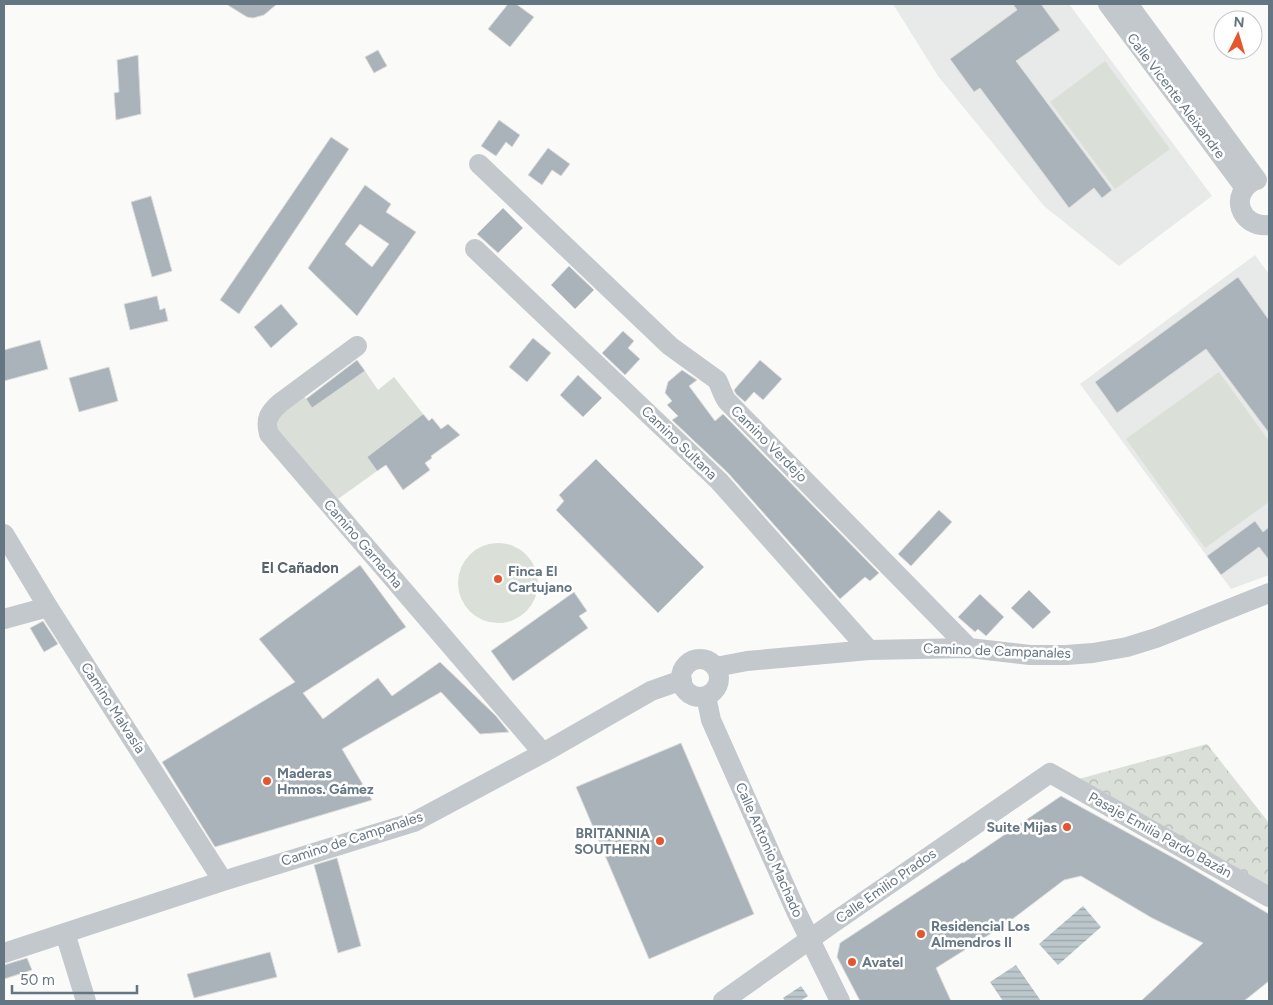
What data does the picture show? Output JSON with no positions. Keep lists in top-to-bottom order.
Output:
{
  "streets": {
    "street": [
      "Calle Vicente Aleixandre",
      "Camino Sultana",
      "Camino Verdejo",
      "Camino Garnacha",
      "Camino de Campanales",
      "Camino Malvasía",
      "Pasaje Emilia Pardo Bazán",
      "Calle Antonio Machado",
      "Calle Emilio Prados"
    ]
  },
  "crossings": [
    ["Camino Sultana", "Camino de Campanales"],
    ["Camino Verdejo", "Camino de Campanales"],
    ["Camino Garnacha", "Camino de Campanales"],
    ["Camino de Campanales", "Camino Malvasía"],
    ["Camino de Campanales", "Calle Antonio Machado"],
    ["Pasaje Emilia Pardo Bazán", "Calle Emilio Prados"],
    ["Calle Antonio Machado", "Calle Emilio Prados"]
  ],
  "districts": ["El Cañadon"],
  "places": [
    "Finca El Cartujano",
    "Maderas Hmnos. Gámez",
    "Suite Mijas",
    "BRITANNIA SOUTHERN",
    "Residencial Los Almendros II",
    "Avatel"
  ],
  "scale_bar": "50 m",
  "north": "top"
}
